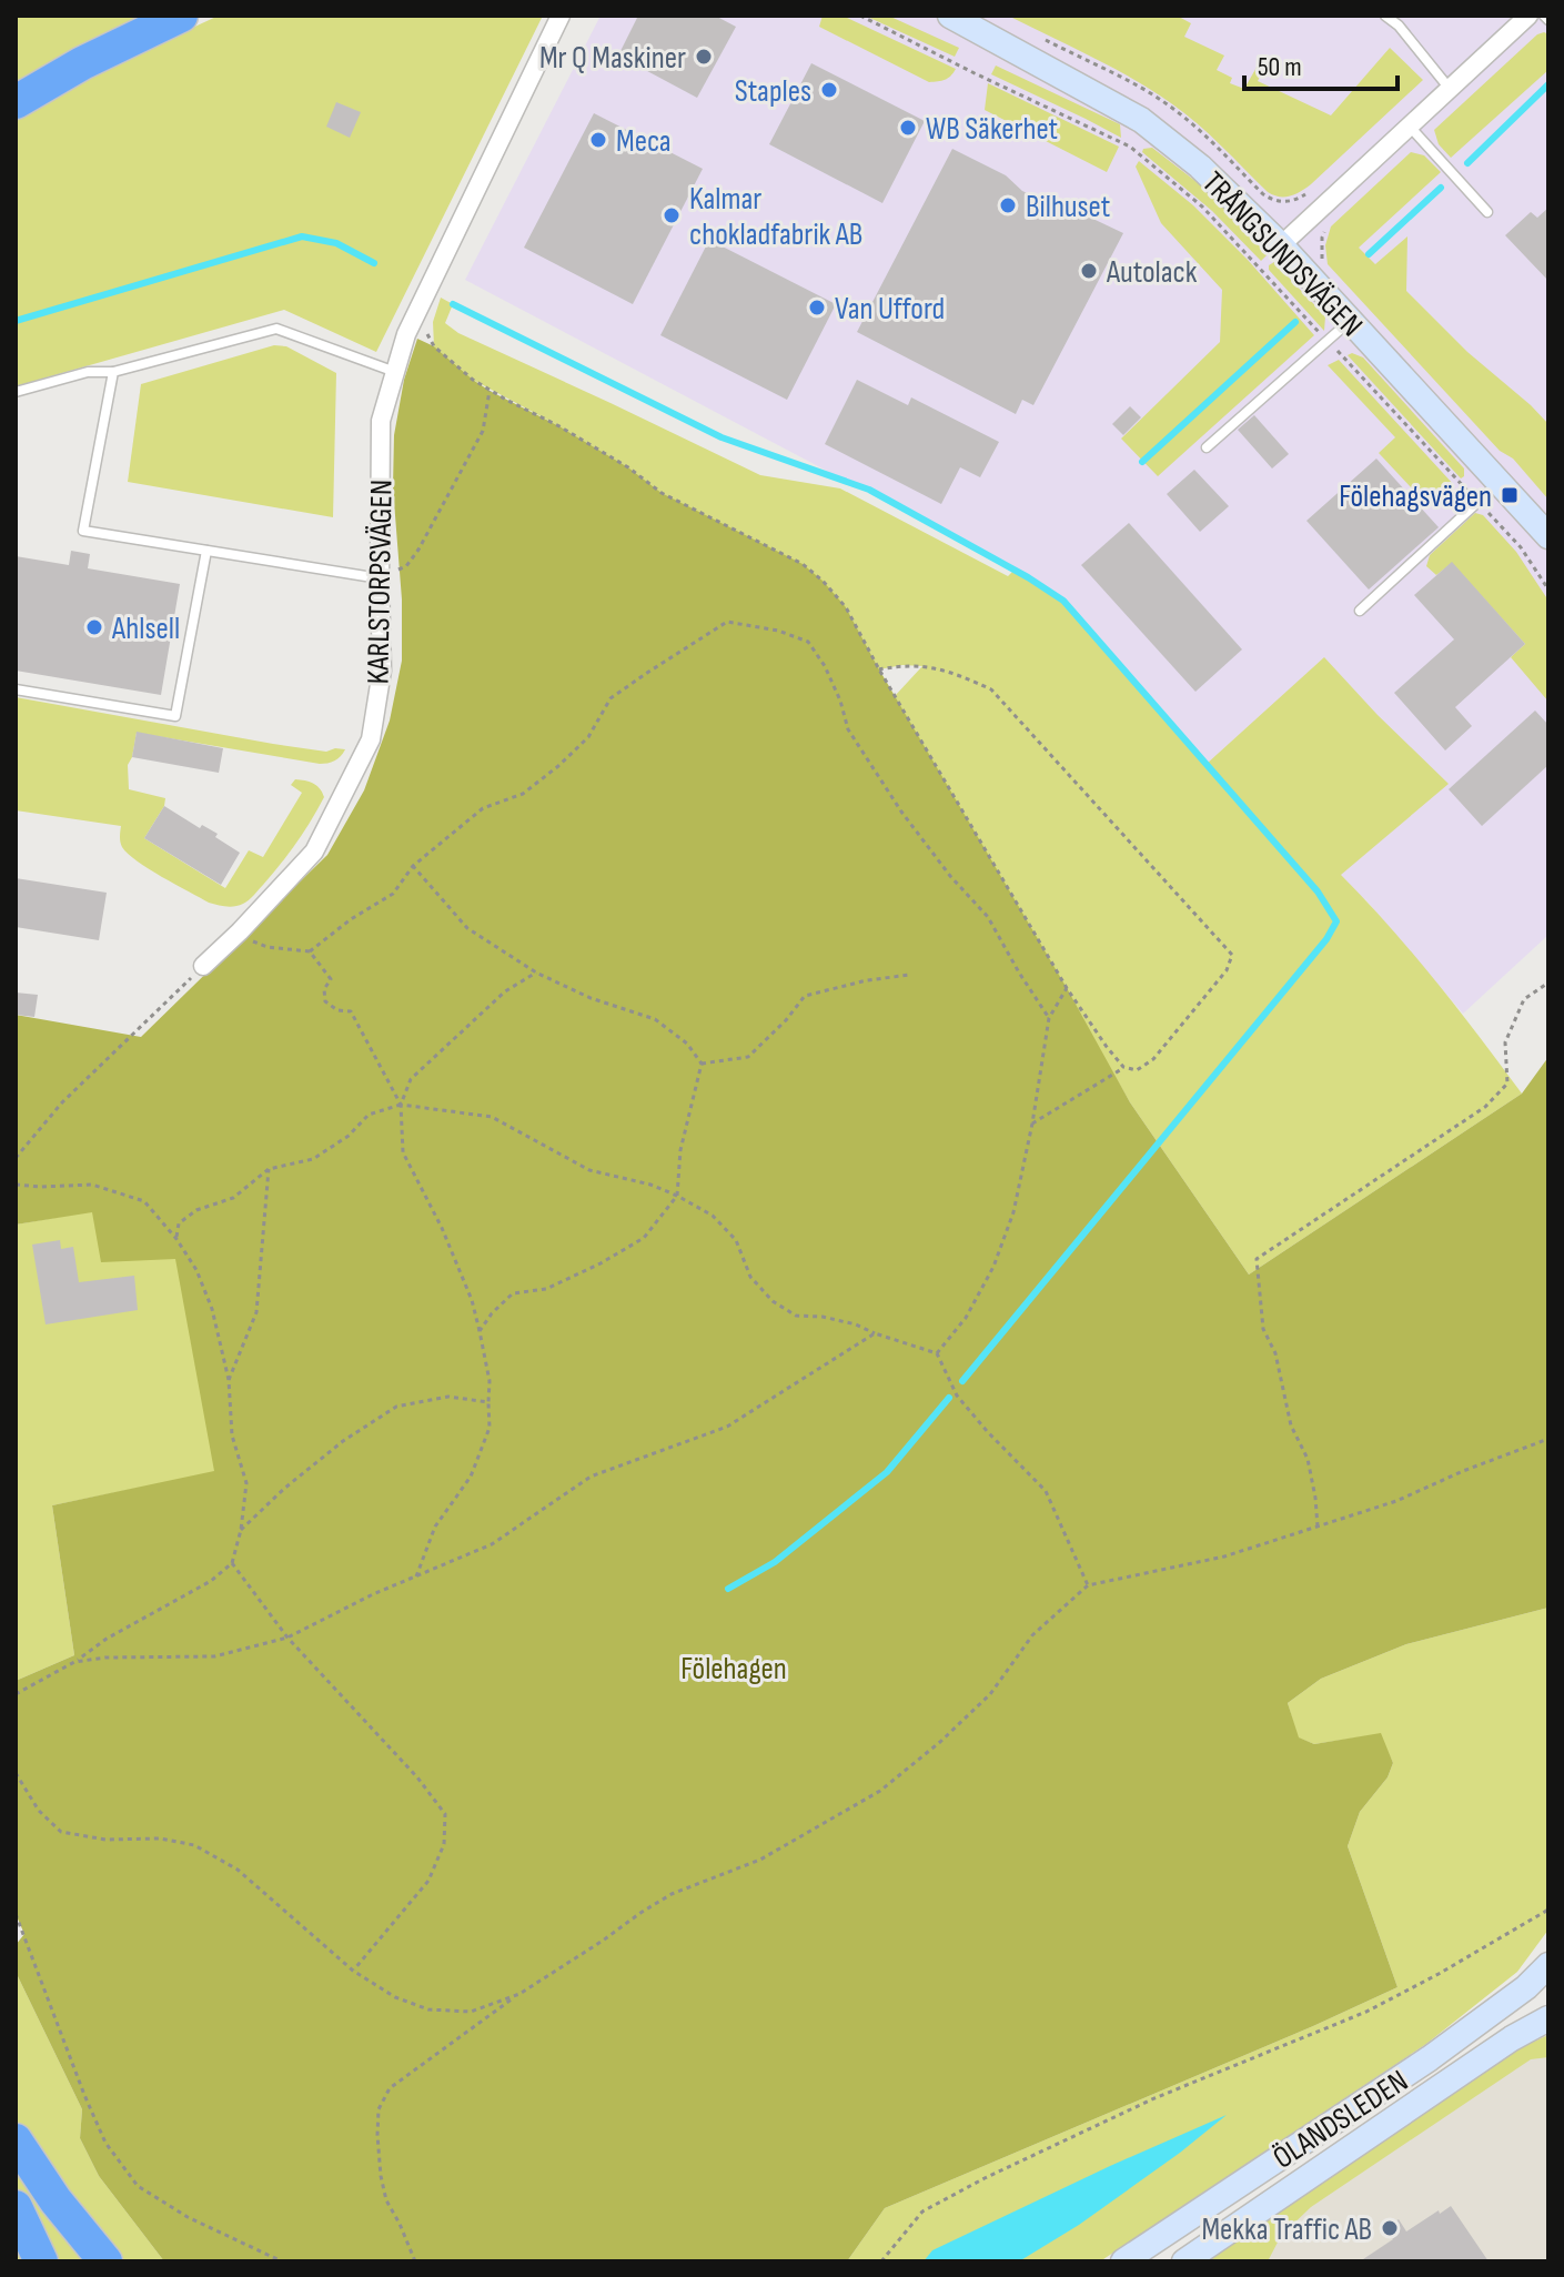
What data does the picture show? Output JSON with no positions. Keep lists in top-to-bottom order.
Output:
{
  "streets": {
    "main road": ["TRÅNGSUNDSVÄGEN", "ÖLANDSLEDEN"],
    "street": ["KARLSTORPSVÄGEN"]
  },
  "parks": ["Fölehagen"],
  "places": {
    "other": [
      "Mr Q Maskiner",
      "Staples",
      "WB Säkerhet",
      "Meca",
      "Bilhuset",
      "Kalmar chokladfabrik AB",
      "Autolack",
      "Van Ufford",
      "Ahlsell",
      "Mekka Traffic AB"
    ],
    "transit": ["Fölehagsvägen"]
  },
  "scale_bar": "50 m"
}
